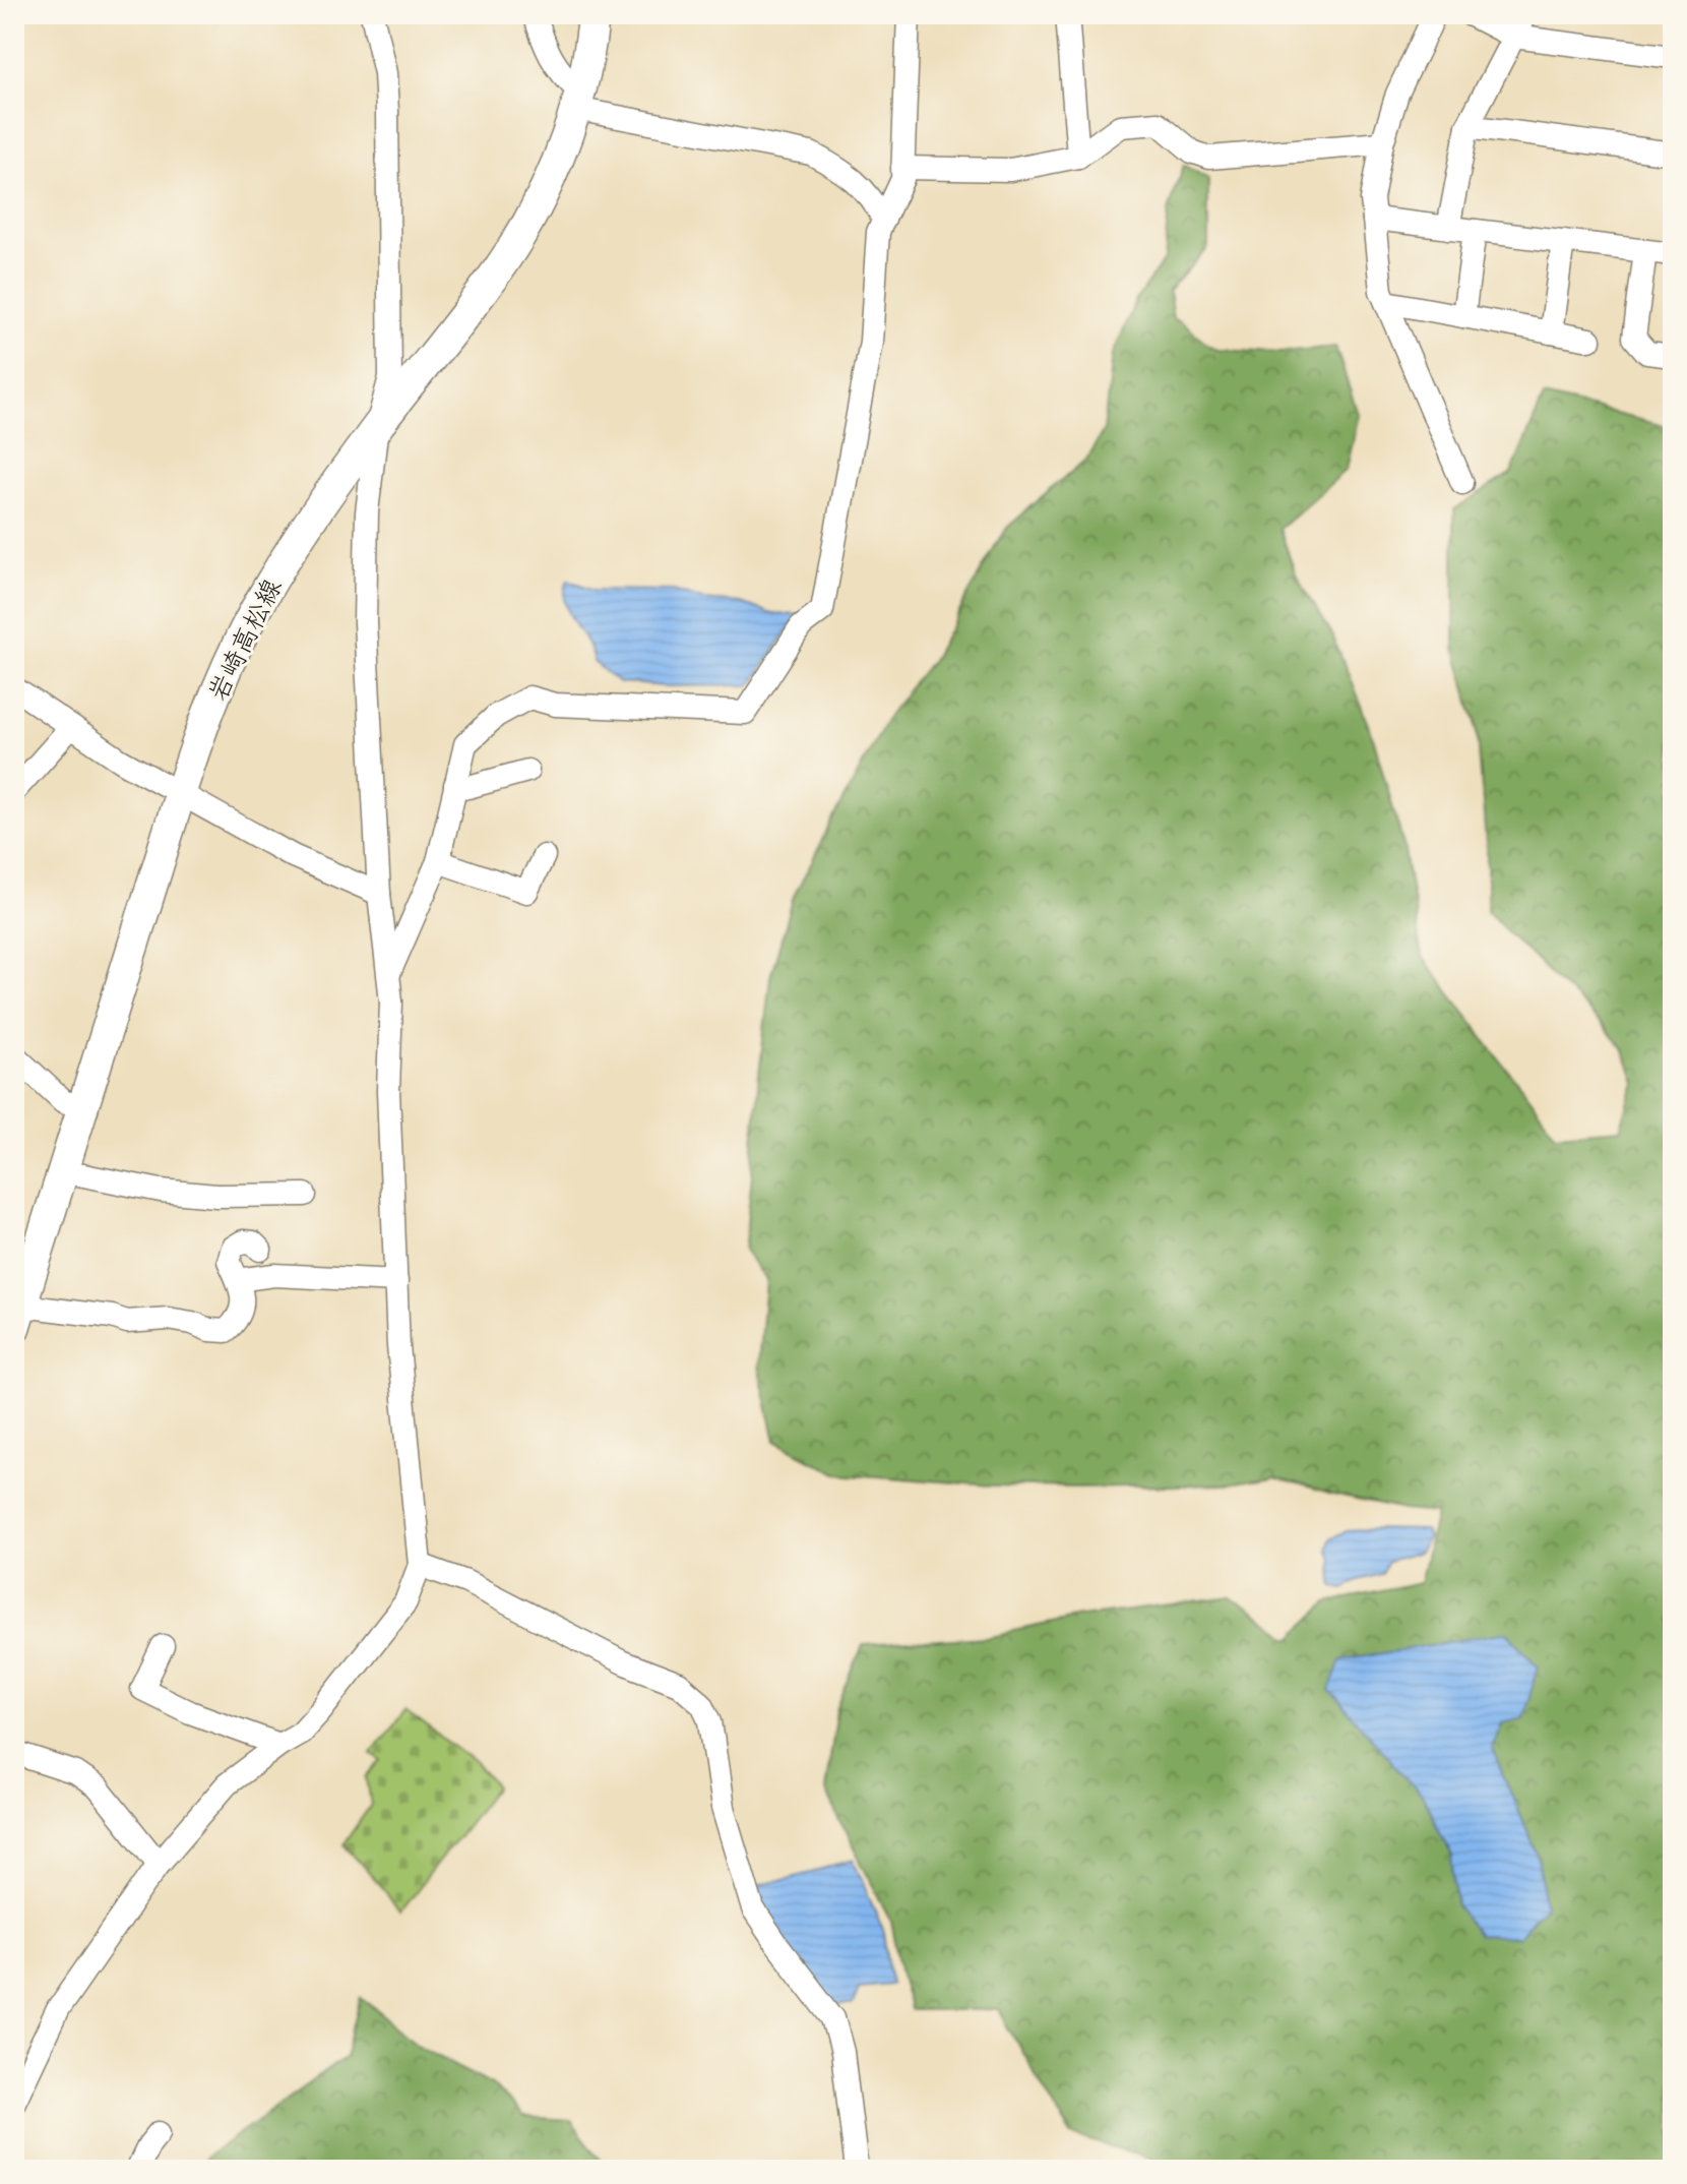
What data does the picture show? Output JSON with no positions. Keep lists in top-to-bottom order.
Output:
{
  "streets": {
    "main road": ["岩崎高松線"]
  }
}
